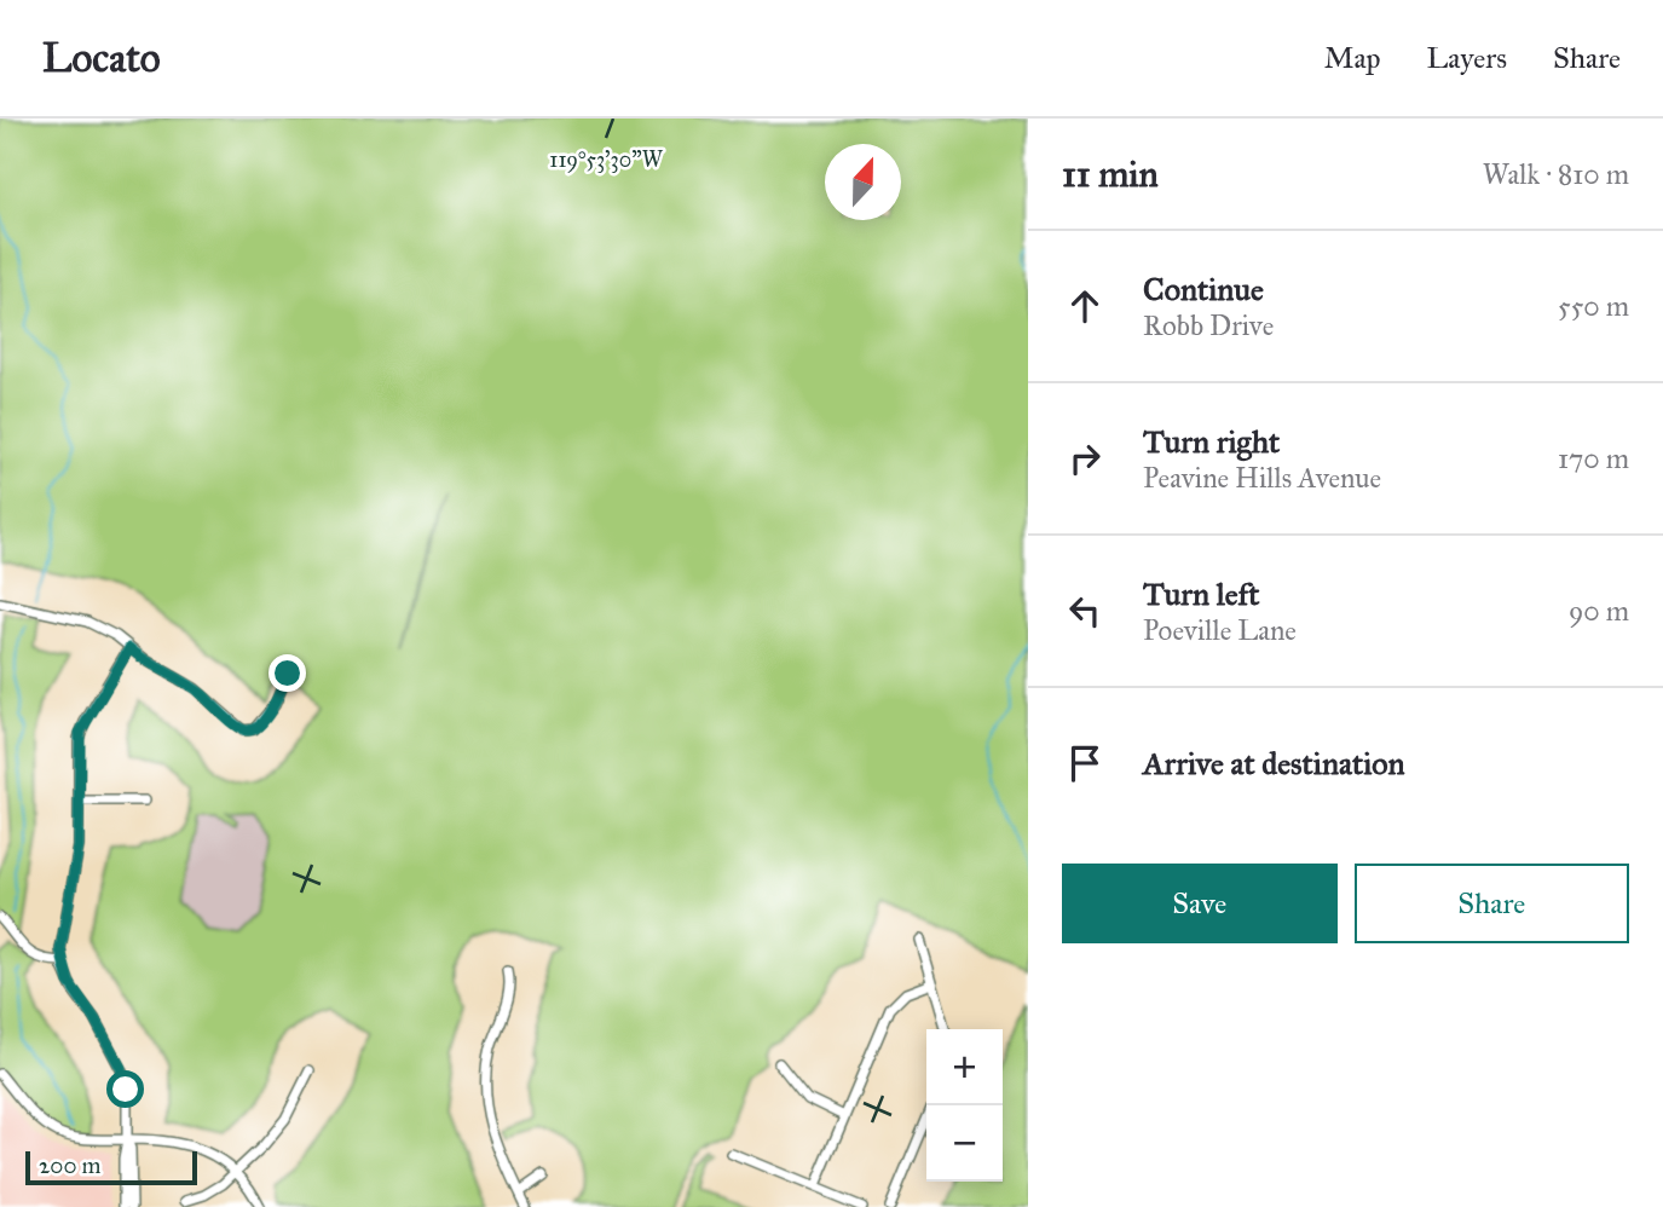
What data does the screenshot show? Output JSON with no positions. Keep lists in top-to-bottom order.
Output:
{
  "scale_bar": "200 m",
  "north": "top",
  "page": {
    "header": "Locato",
    "nav": ["Map", "Layers", "Share"],
    "heading": ["11 min", "Walk · 810 m"],
    "list": [
      ["Continue", "Robb Drive", "550 m"],
      ["Turn right", "Peavine Hills Avenue", "170 m"],
      ["Turn left", "Poeville Lane", "90 m"],
      "Arrive at destination"
    ],
    "buttons": ["Save", "Share"],
    "map_buttons": ["+", "−"],
    "scale": "200 m"
  },
  "coordinates": ["119°53'30\"W"]
}
